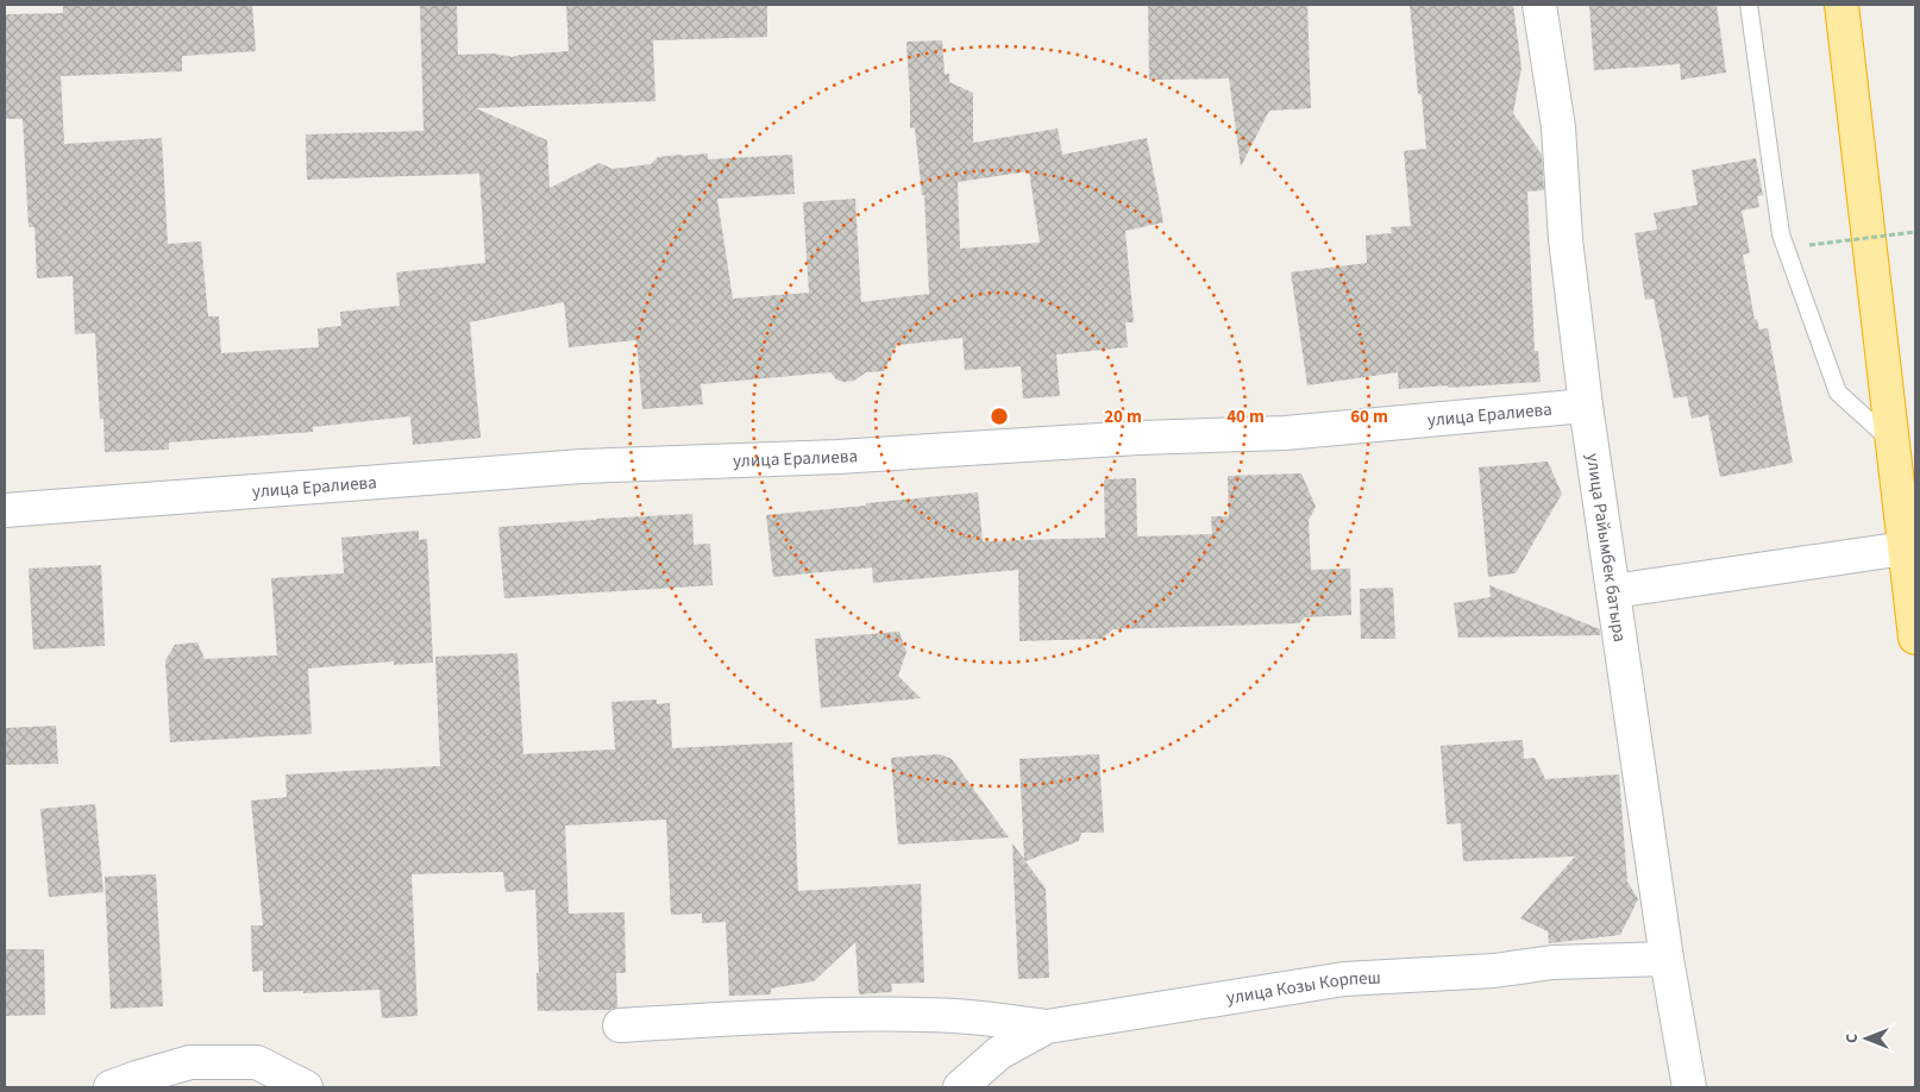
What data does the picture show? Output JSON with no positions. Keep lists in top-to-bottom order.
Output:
{
  "streets": {
    "street": ["улица Ералиева", "улица Райымбек батыра", "улица Козы Корпеш"]
  },
  "crossings": [
    ["улица Ералиева", "улица Райымбек батыра"],
    ["улица Райымбек батыра", "улица Козы Корпеш"]
  ],
  "north": "left",
  "rings": ["20 m", "40 m", "60 m"]
}
